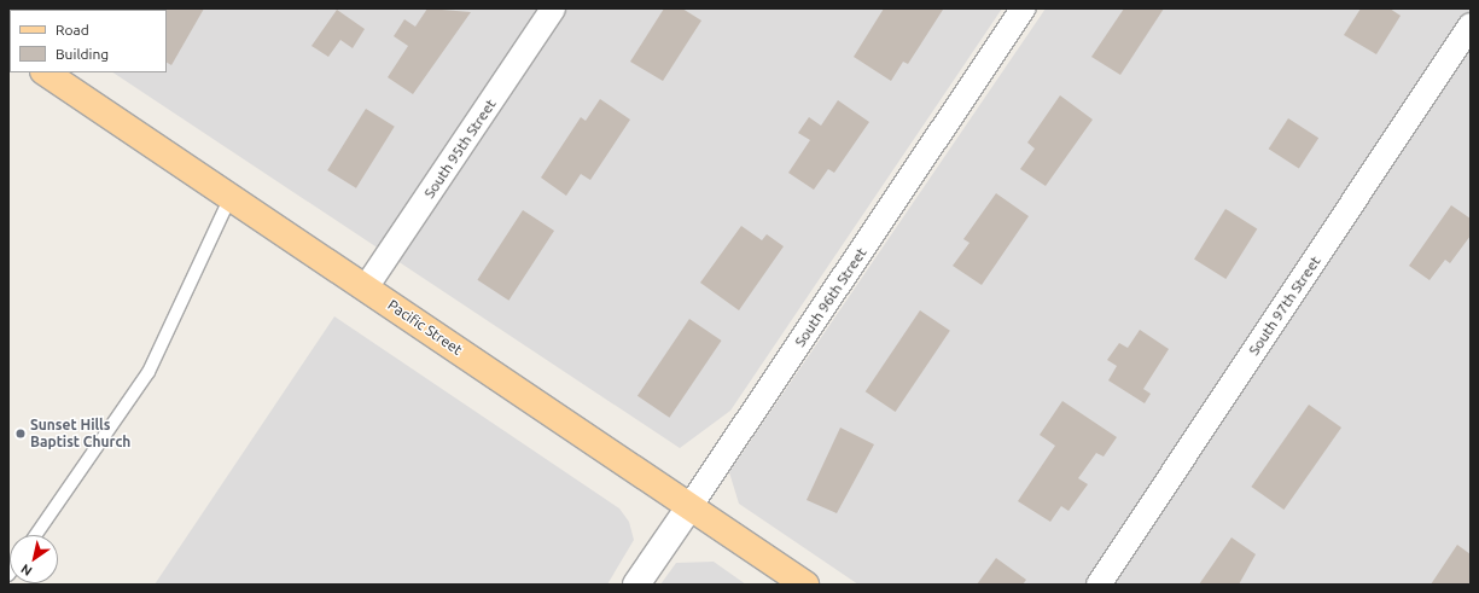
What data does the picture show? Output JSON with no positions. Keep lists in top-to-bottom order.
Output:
{
  "streets": {
    "main road": ["Pacific Street"],
    "street": ["South 95th Street", "South 96th Street", "South 97th Street"]
  },
  "crossings": [
    ["South 95th Street", "Pacific Street"],
    ["South 96th Street", "Pacific Street"]
  ],
  "places": ["Sunset Hills Baptist Church"],
  "legend": ["Road", "Building"],
  "north": "bottom left"
}
